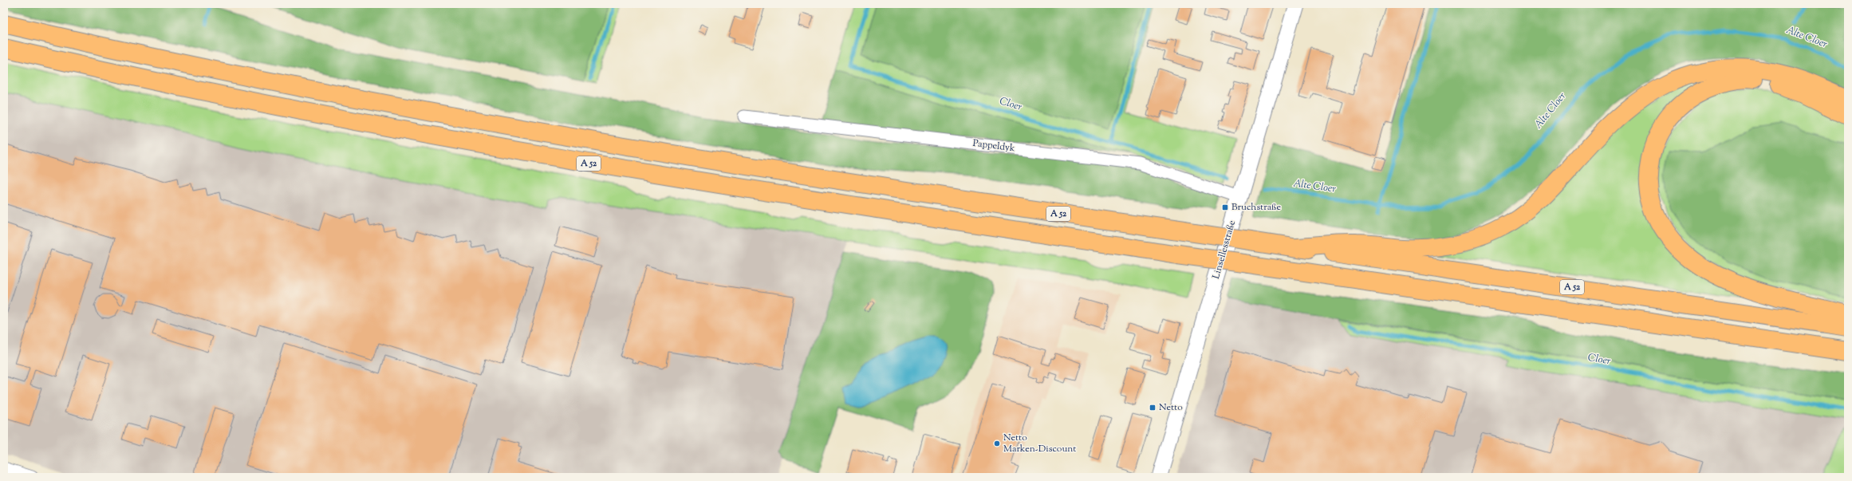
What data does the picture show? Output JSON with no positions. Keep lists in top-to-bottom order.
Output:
{
  "streets": {
    "highway": ["A 52"],
    "street": ["Pappeldyk", "Linsellesstraße"]
  },
  "crossings": [
    ["Pappeldyk", "Linsellesstraße"]
  ],
  "water": ["Alte Cloer", "Cloer"],
  "places": {
    "transit": ["Bruchstraße", "Netto"],
    "other": ["Netto Marken-Discount"]
  }
}
